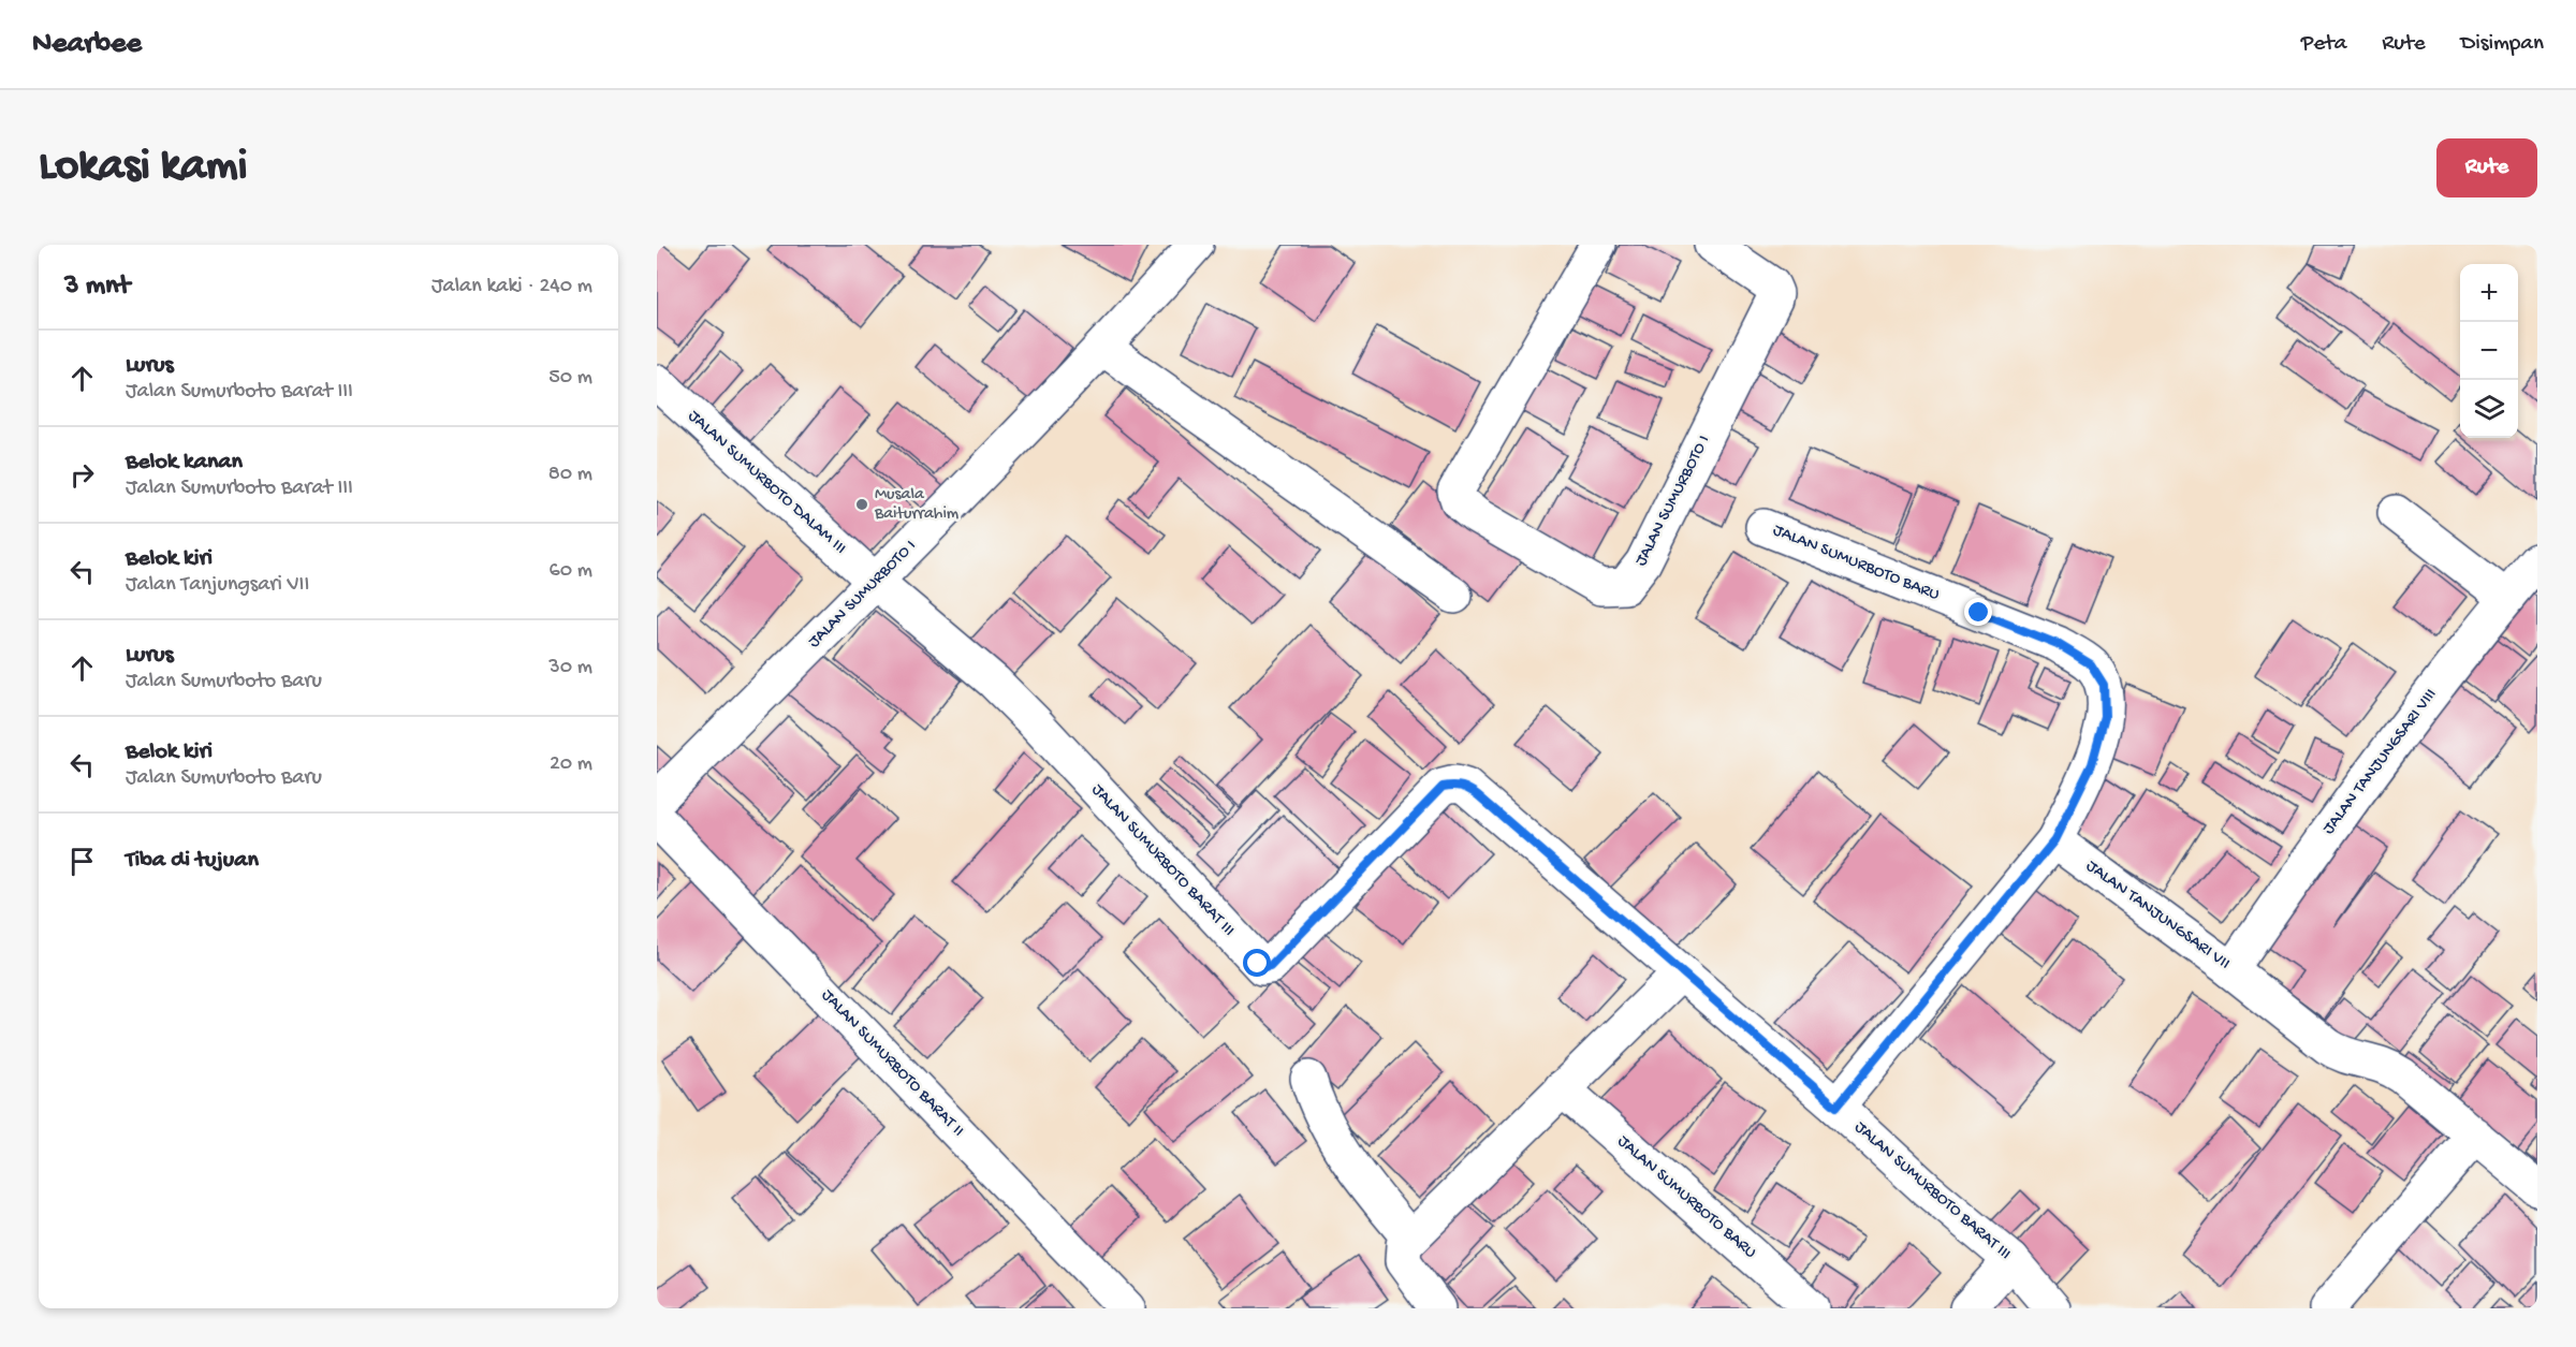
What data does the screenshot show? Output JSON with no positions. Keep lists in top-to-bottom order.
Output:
{
  "streets": {
    "street": [
      "JALAN SUMURBOTO DALAM III",
      "JALAN SUMURBOTO I",
      "JALAN SUMURBOTO BARU",
      "JALAN TANJUNGSARI VIII",
      "JALAN SUMURBOTO BARAT III",
      "JALAN TANJUNGSARI VII",
      "JALAN SUMURBOTO BARAT II"
    ]
  },
  "crossings": [
    ["JALAN SUMURBOTO DALAM III", "JALAN SUMURBOTO I"],
    ["JALAN SUMURBOTO DALAM III", "JALAN SUMURBOTO BARAT III"],
    ["JALAN SUMURBOTO I", "JALAN SUMURBOTO BARAT III"],
    ["JALAN SUMURBOTO BARU", "JALAN TANJUNGSARI VII"],
    ["JALAN TANJUNGSARI VIII", "JALAN TANJUNGSARI VII"]
  ],
  "places": ["Musala Baiturrahim"],
  "page": {
    "header": "Nearbee",
    "nav": ["Peta", "Rute", "Disimpan"],
    "buttons": "Rute",
    "title": "Lokasi kami",
    "heading": ["3 mnt", "Jalan kaki · 240 m"],
    "map_buttons": ["+", "−"],
    "list": [
      ["Lurus", "Jalan Sumurboto Barat III", "50 m"],
      ["Belok kanan", "Jalan Sumurboto Barat III", "80 m"],
      ["Belok kiri", "Jalan Tanjungsari VII", "60 m"],
      ["Lurus", "Jalan Sumurboto Baru", "30 m"],
      ["Belok kiri", "Jalan Sumurboto Baru", "20 m"],
      "Tiba di tujuan"
    ]
  }
}
